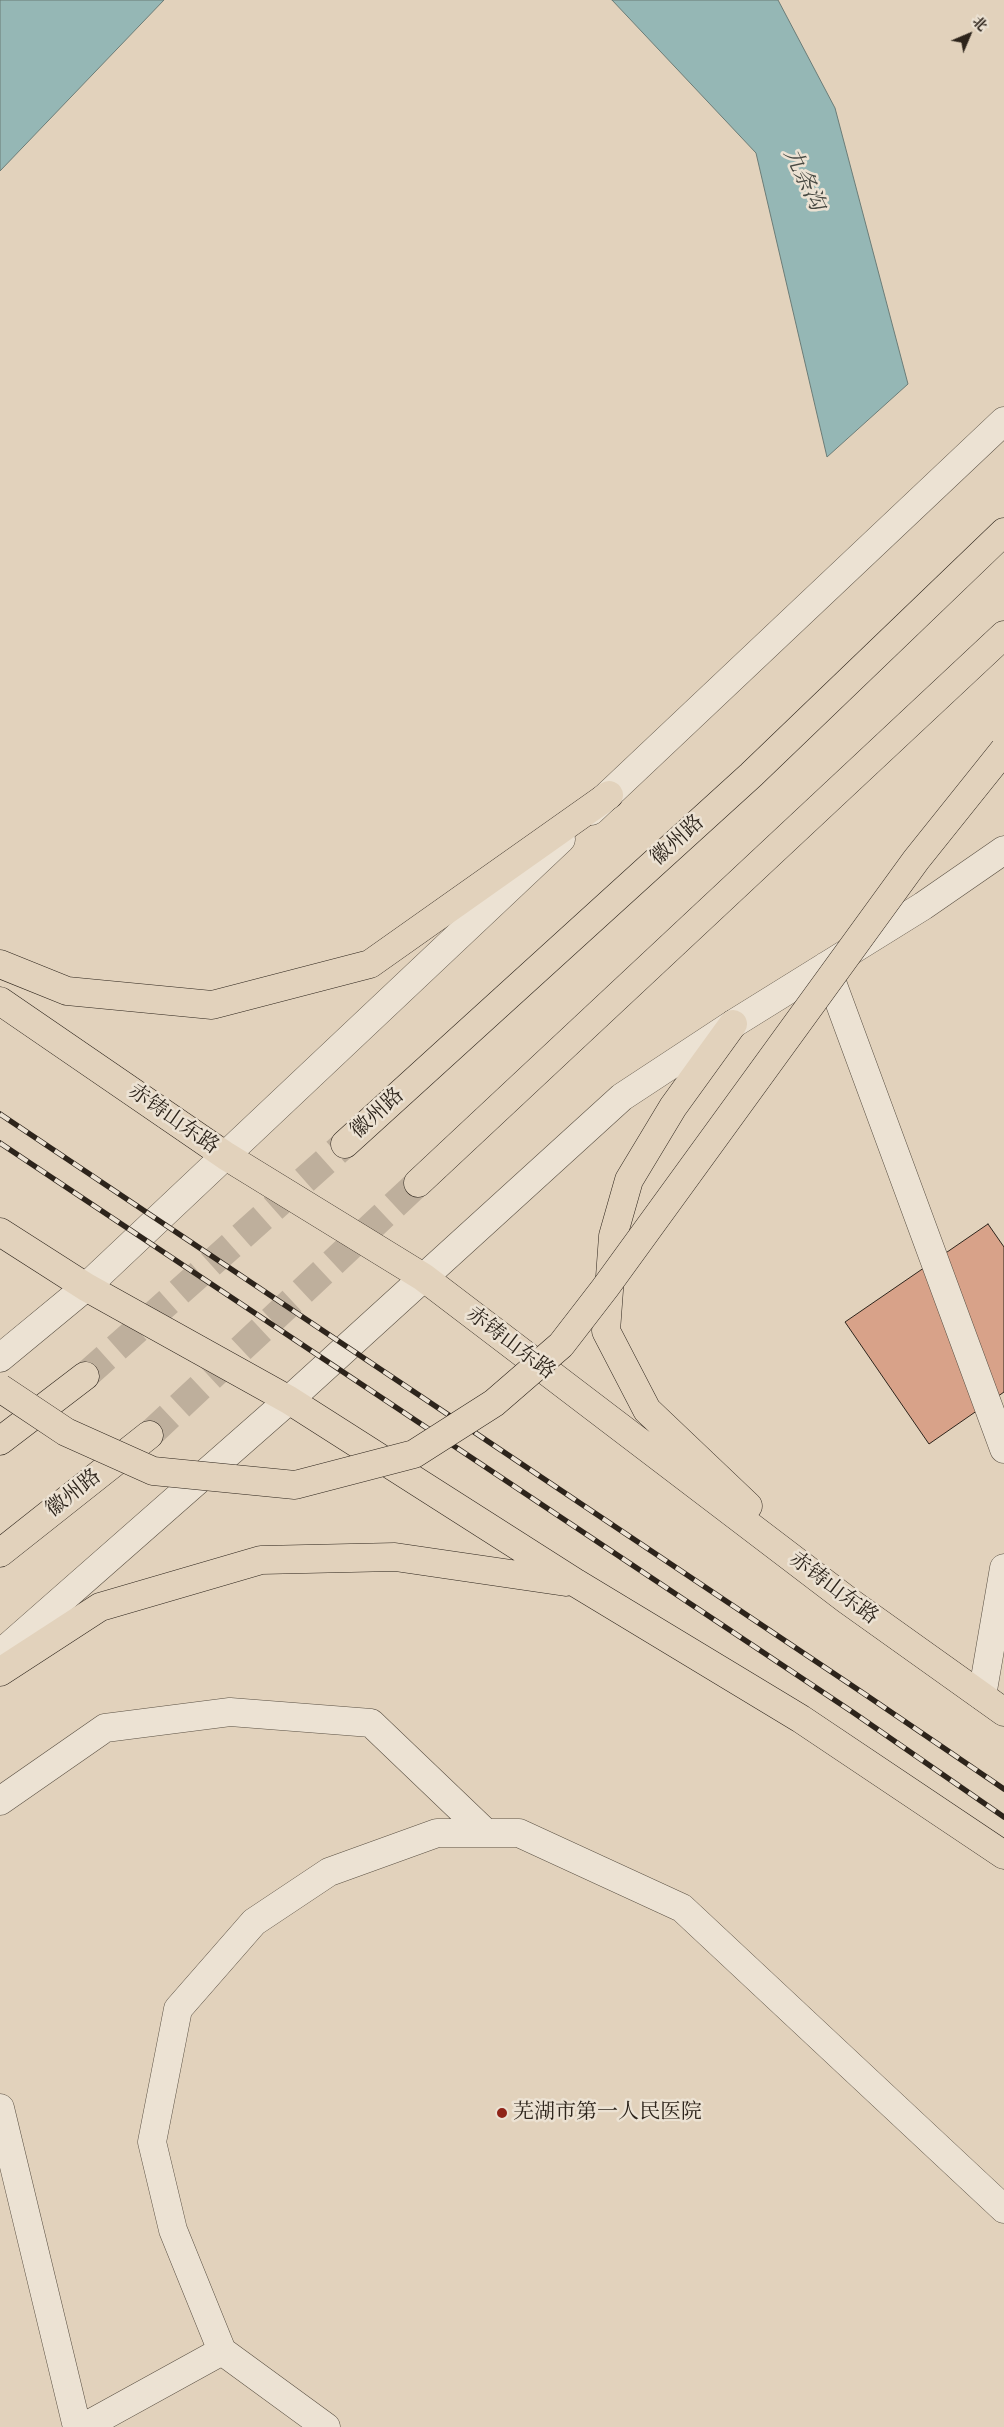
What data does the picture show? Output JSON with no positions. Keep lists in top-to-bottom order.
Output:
{
  "streets": {
    "main road": ["徽州路", "赤铸山东路"]
  },
  "water": ["九条沟"],
  "places": ["芜湖市第一人民医院"],
  "north": "top right"
}
